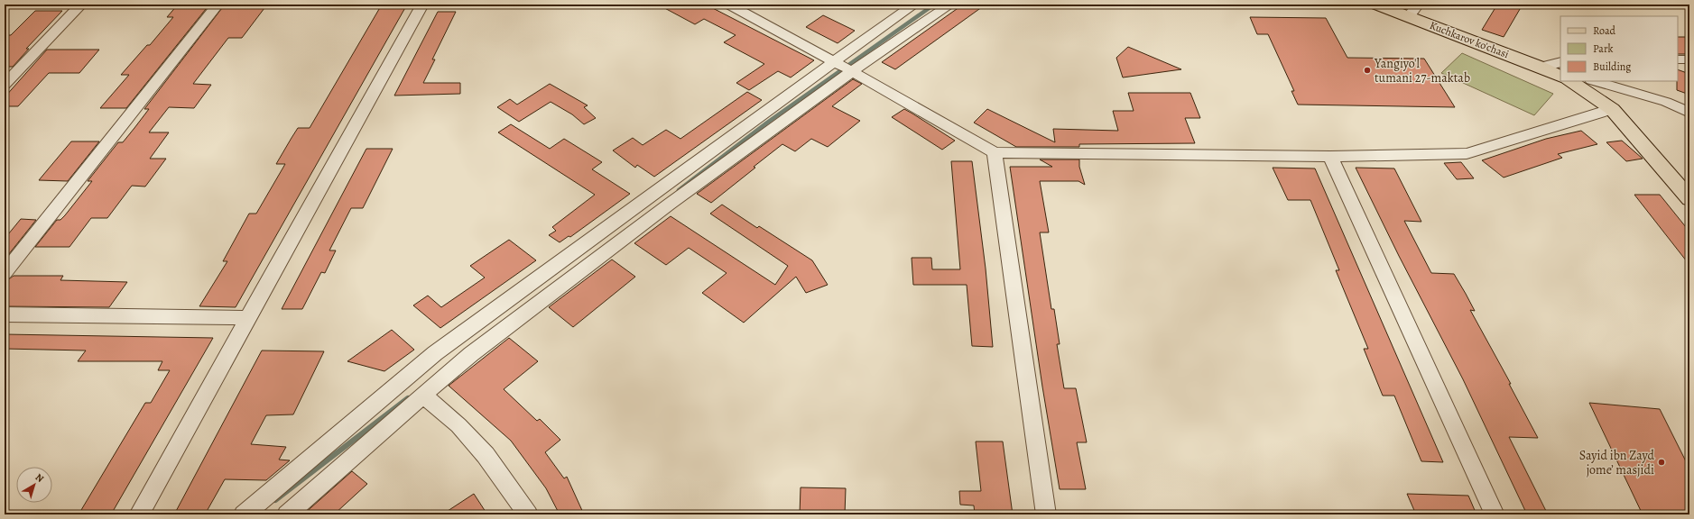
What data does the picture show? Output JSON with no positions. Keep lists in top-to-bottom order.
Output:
{
  "streets": {
    "main road": ["Kuchkarov ko'chasi"]
  },
  "places": ["Yangiyo'l tumani 27-maktab", "Sayid ibn Zayd jome’ masjidi"],
  "legend": ["Road", "Park", "Building"],
  "north": "top right"
}
